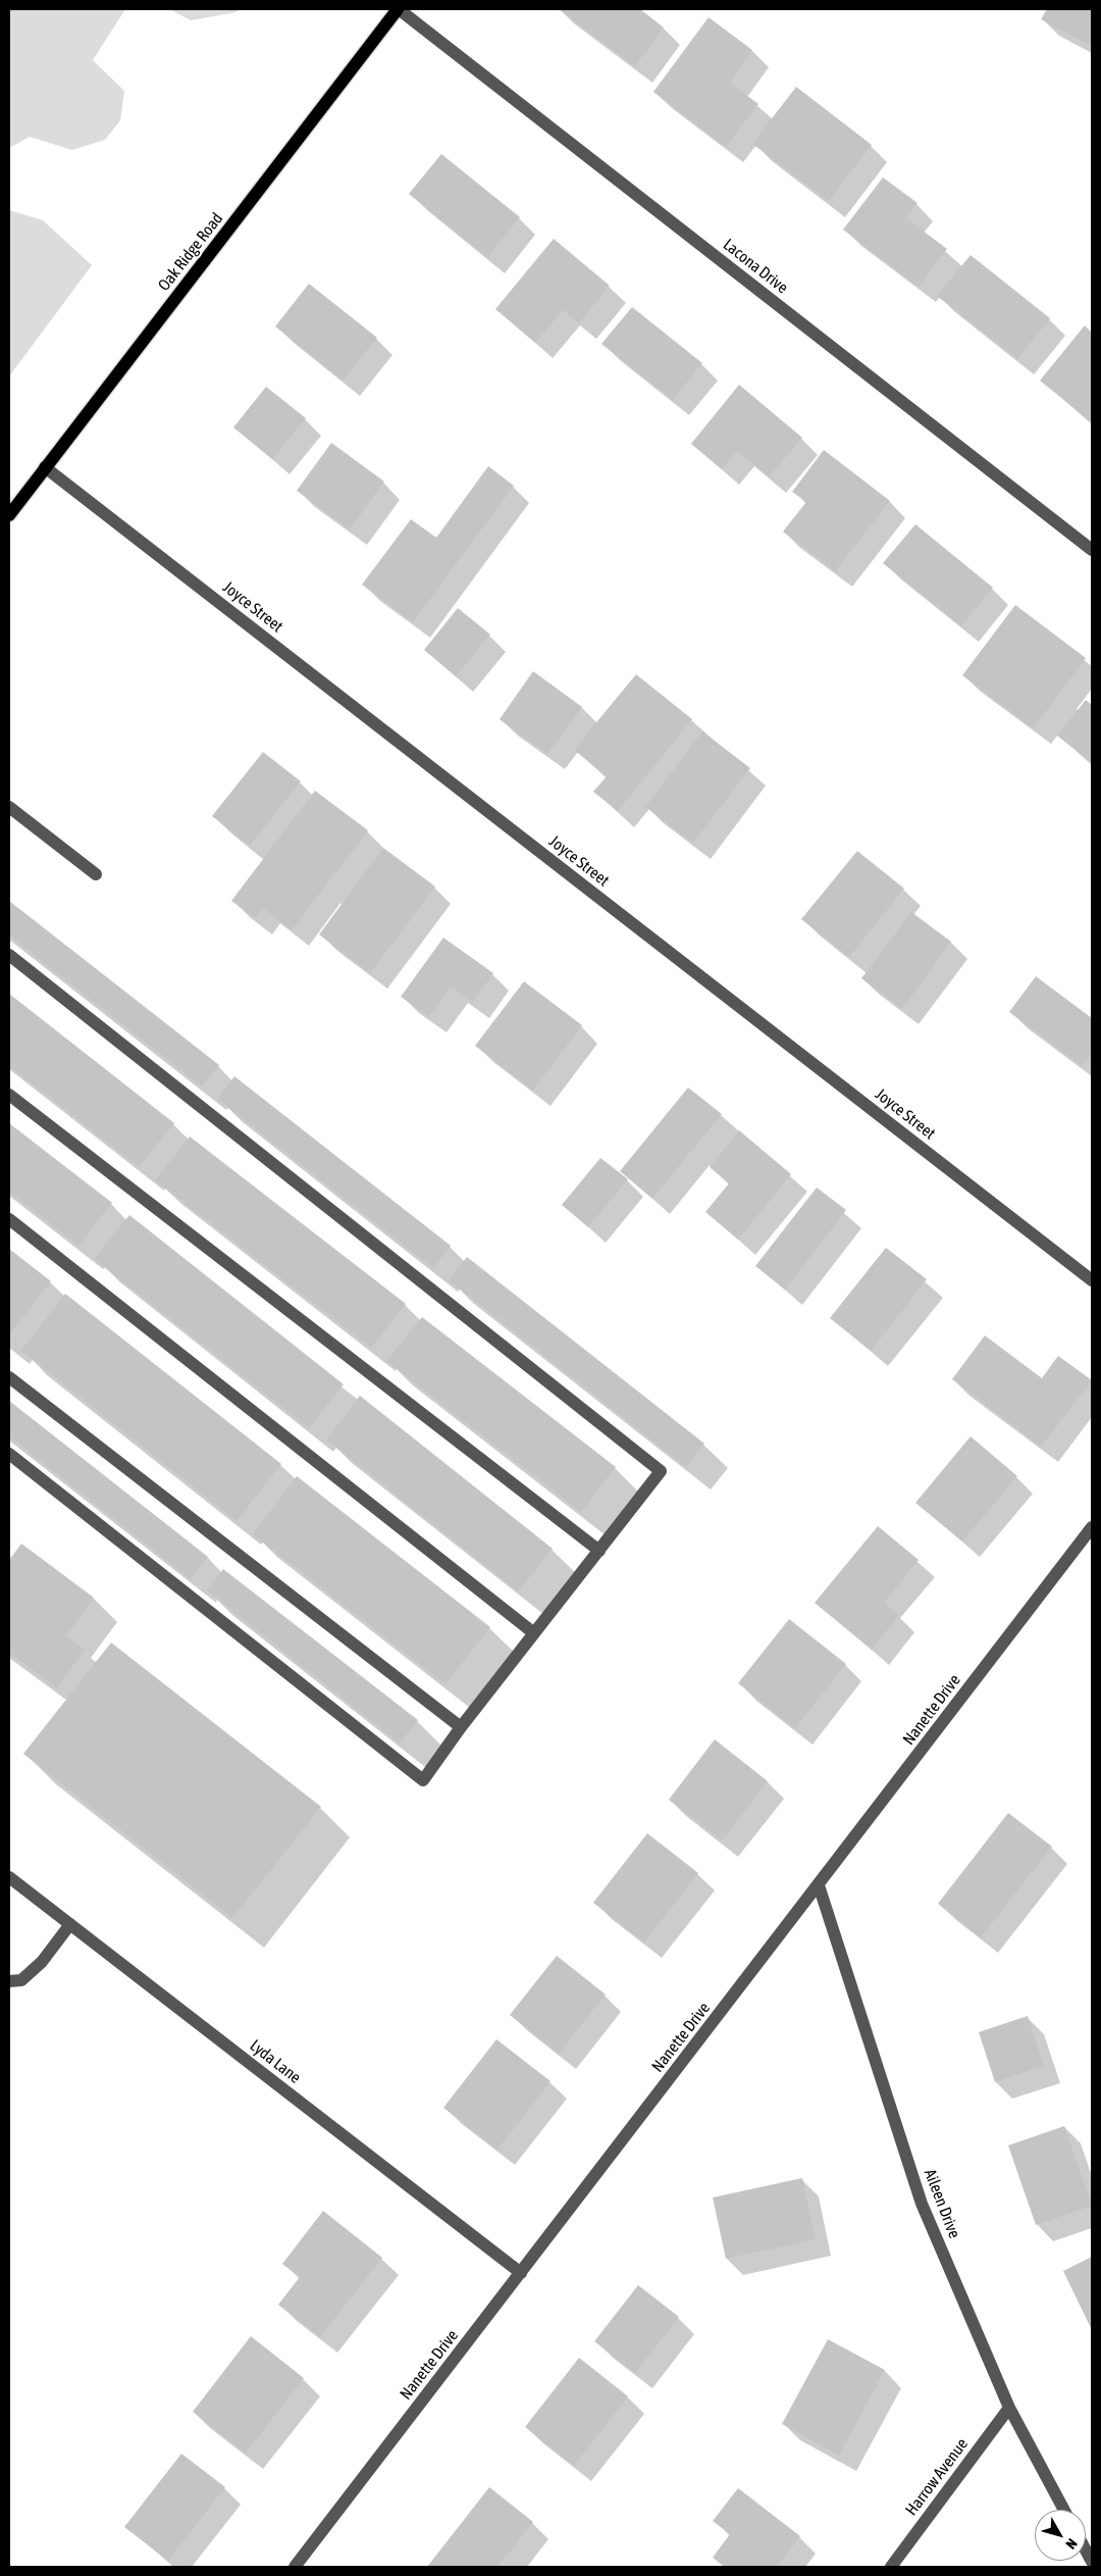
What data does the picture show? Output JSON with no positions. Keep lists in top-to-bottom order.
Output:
{
  "streets": {
    "main road": ["Oak Ridge Road"],
    "street": [
      "Lacona Drive",
      "Joyce Street",
      "Nanette Drive",
      "Lyda Lane",
      "Aileen Drive",
      "Harrow Avenue"
    ]
  },
  "crossings": [
    ["Oak Ridge Road", "Lacona Drive"],
    ["Oak Ridge Road", "Joyce Street"],
    ["Nanette Drive", "Lyda Lane"],
    ["Nanette Drive", "Aileen Drive"],
    ["Aileen Drive", "Harrow Avenue"]
  ],
  "north": "bottom right"
}
